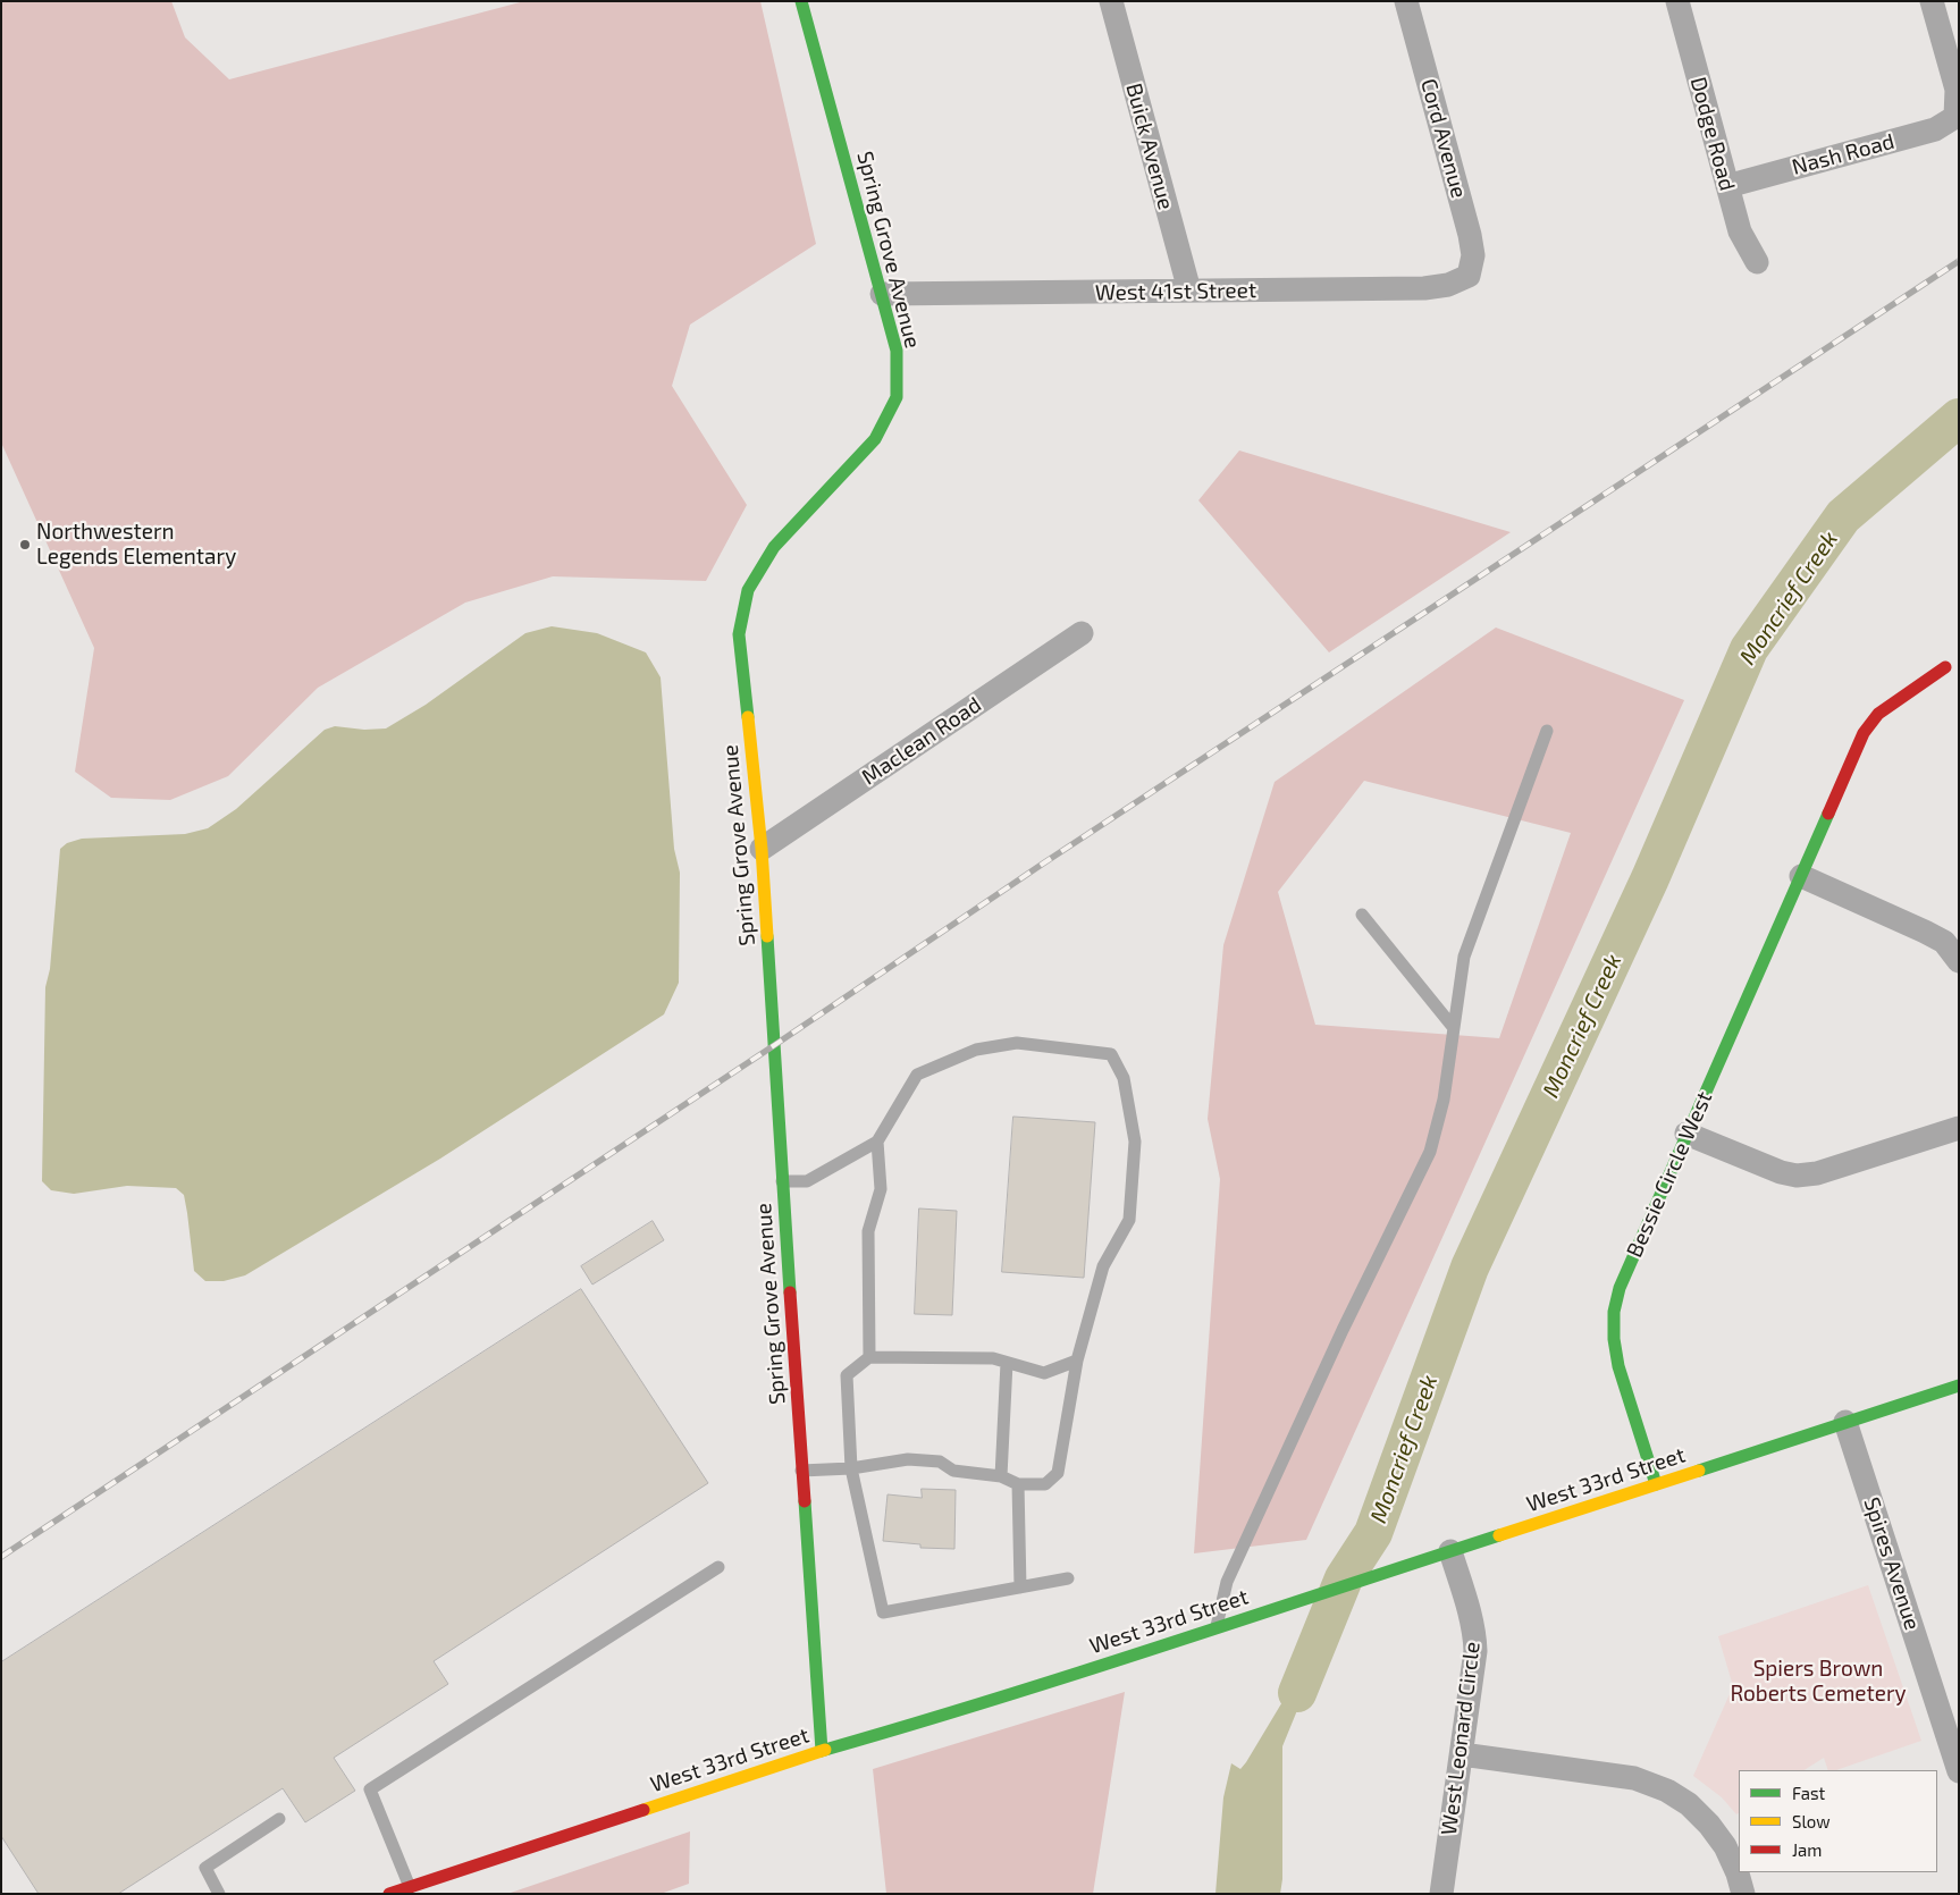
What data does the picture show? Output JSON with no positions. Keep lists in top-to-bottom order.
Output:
{
  "streets": {
    "street": [
      "Dodge Road",
      "Cord Avenue",
      "Buick Avenue",
      "Nash Road",
      "Spring Grove Avenue",
      "West 41st Street",
      "Maclean Road",
      "Bessie Circle West",
      "West 33rd Street",
      "Spires Avenue",
      "West Leonard Circle"
    ]
  },
  "crossings": [
    ["Dodge Road", "Nash Road"],
    ["Cord Avenue", "West 41st Street"],
    ["Buick Avenue", "West 41st Street"],
    ["Spring Grove Avenue", "West 41st Street"],
    ["Spring Grove Avenue", "Maclean Road"],
    ["Spring Grove Avenue", "West 33rd Street"],
    ["Bessie Circle West", "West 33rd Street"],
    ["West 33rd Street", "Spires Avenue"],
    ["West 33rd Street", "West Leonard Circle"]
  ],
  "water": ["Moncrief Creek"],
  "parks": ["Spiers Brown Roberts Cemetery"],
  "places": ["Northwestern Legends Elementary"],
  "legend": ["Fast", "Slow", "Jam"]
}
